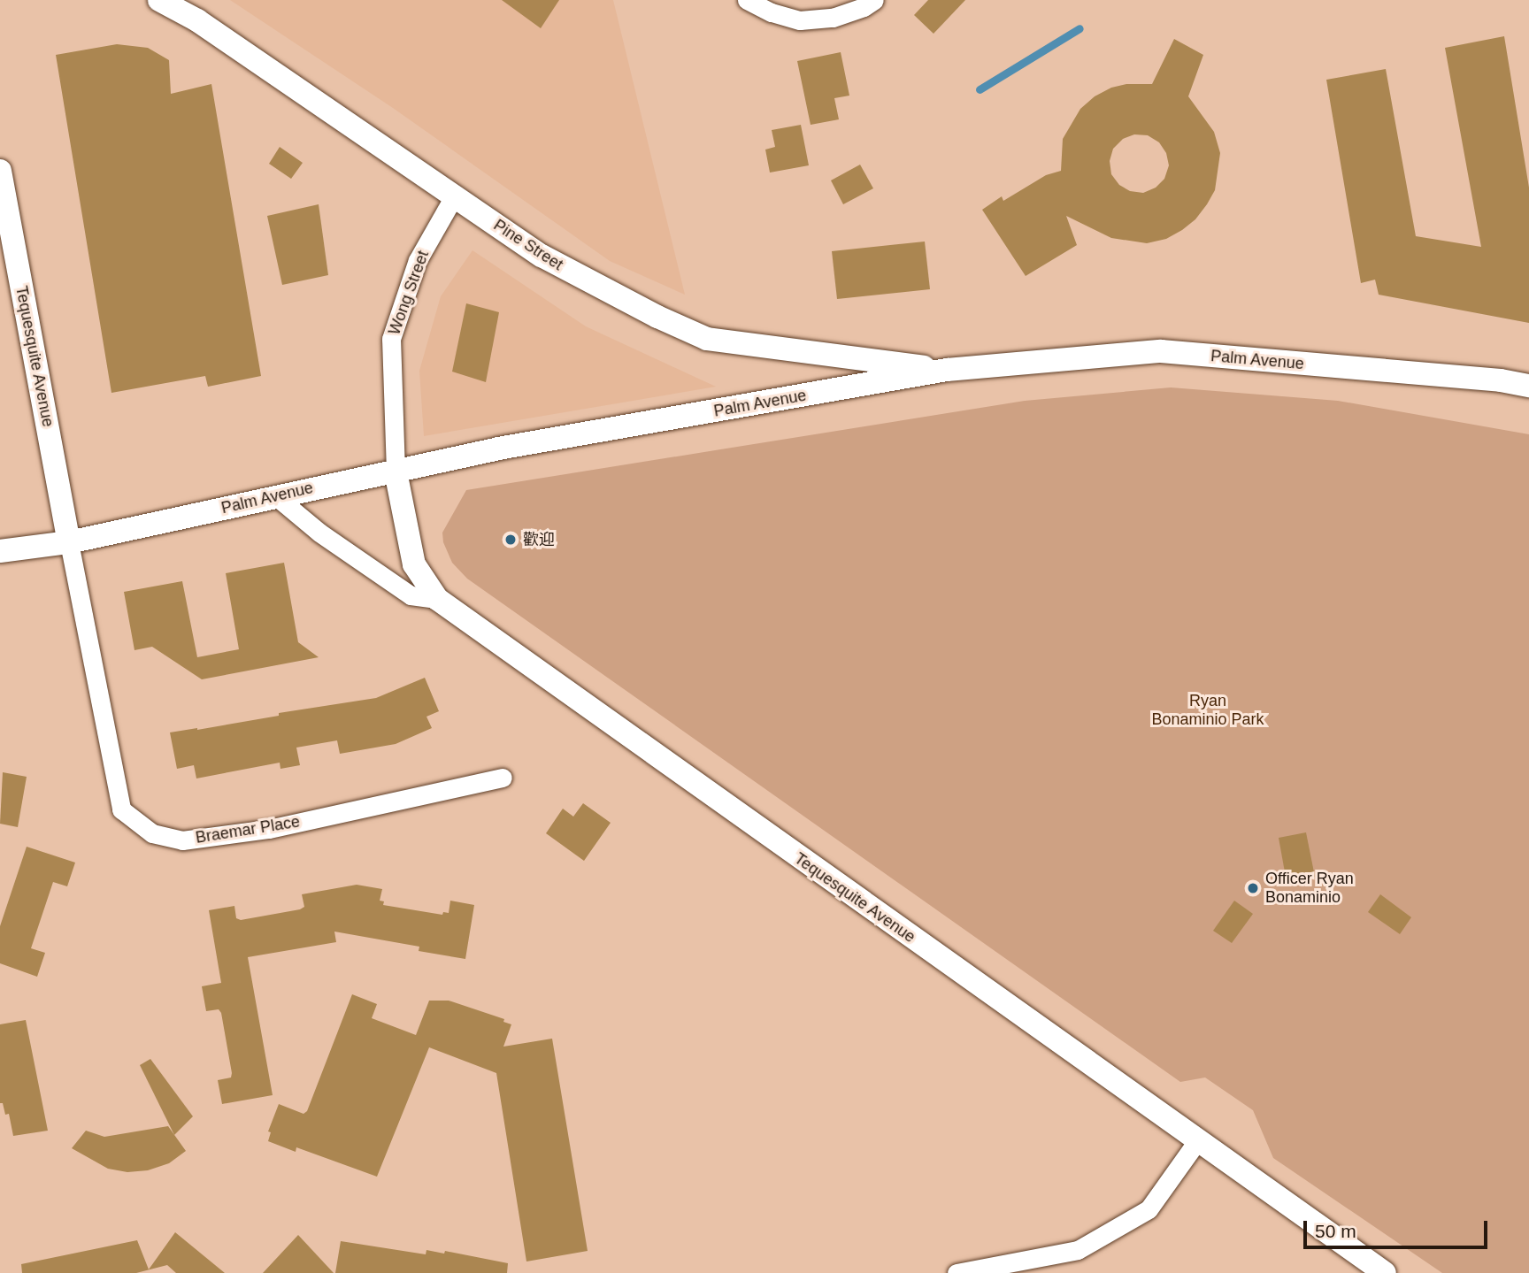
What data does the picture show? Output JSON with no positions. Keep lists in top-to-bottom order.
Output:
{
  "streets": {
    "street": [
      "Pine Street",
      "Wong Street",
      "Tequesquite Avenue",
      "Palm Avenue",
      "Braemar Place"
    ]
  },
  "crossings": [
    ["Pine Street", "Wong Street"],
    ["Pine Street", "Palm Avenue"],
    ["Wong Street", "Tequesquite Avenue"],
    ["Wong Street", "Palm Avenue"],
    ["Tequesquite Avenue", "Palm Avenue"],
    ["Tequesquite Avenue", "Braemar Place"],
    ["Palm Avenue", "Braemar Place"]
  ],
  "parks": ["Ryan Bonaminio Park"],
  "places": ["歡迎", "Officer Ryan Bonaminio"],
  "scale_bar": "50 m"
}
